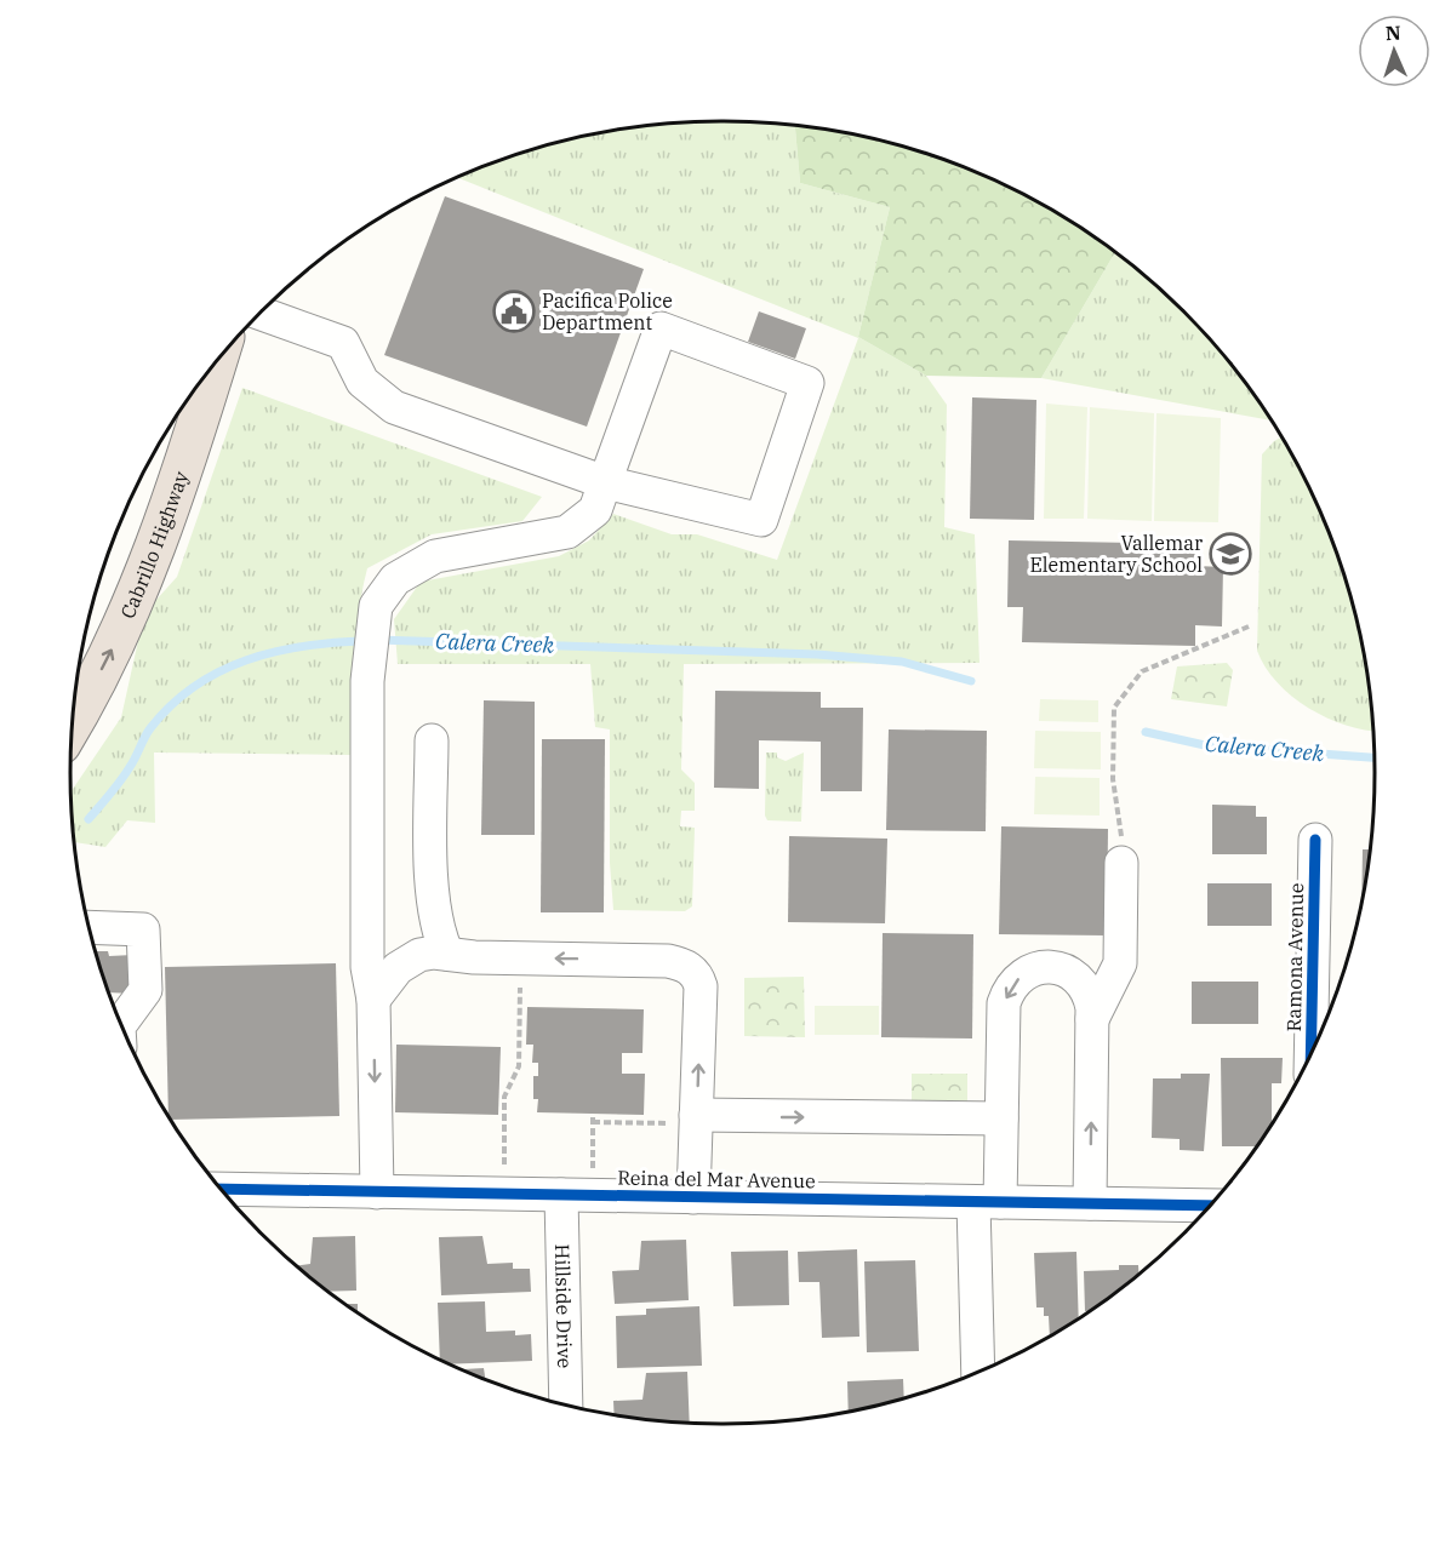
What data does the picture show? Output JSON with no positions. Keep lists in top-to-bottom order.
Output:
{
  "streets": {
    "highway": ["Cabrillo Highway"],
    "street": ["Ramona Avenue", "Reina del Mar Avenue", "Hillside Drive"]
  },
  "crossings": [
    ["Reina del Mar Avenue", "Hillside Drive"]
  ],
  "one_way": ["Cabrillo Highway"],
  "water": ["Calera Creek"],
  "places": {
    "public building": ["Pacifica Police Department"],
    "school or university": ["Vallemar Elementary School"]
  },
  "north": "top"
}
